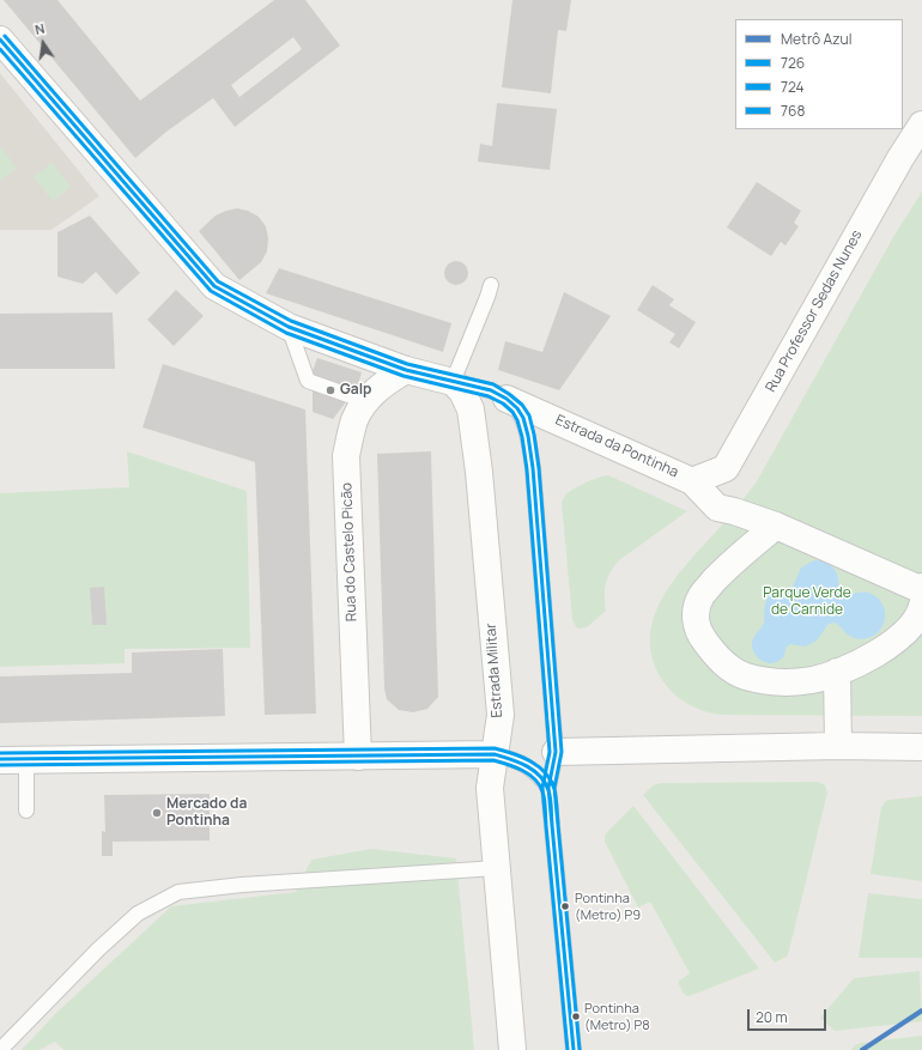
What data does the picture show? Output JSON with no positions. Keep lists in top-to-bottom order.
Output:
{
  "streets": {
    "street": [
      "Rua Professor Sedas Nunes",
      "Estrada da Pontinha",
      "Rua do Castelo Picão",
      "Estrada Militar"
    ]
  },
  "crossings": [
    ["Rua Professor Sedas Nunes", "Estrada da Pontinha"]
  ],
  "parks": ["Parque Verde de Carnide"],
  "places": [
    "Galp",
    "Mercado da Pontinha",
    "Pontinha (Metro) P9",
    "Pontinha (Metro) P8"
  ],
  "lines": [
    "transit line 768",
    "transit line 726",
    "transit line 724",
    "metro line Azul"
  ],
  "legend": [
    "Metrô Azul",
    "726",
    "724",
    "768"
  ],
  "scale_bar": "20 m",
  "north": "top"
}
